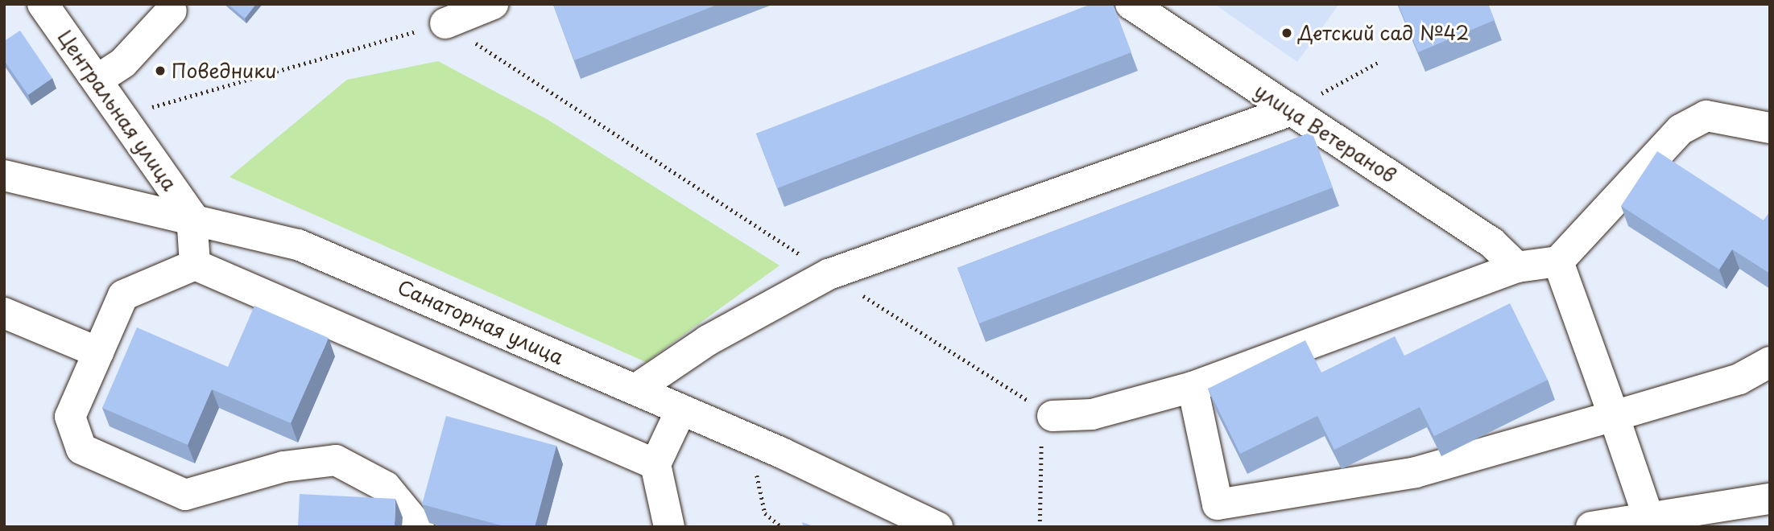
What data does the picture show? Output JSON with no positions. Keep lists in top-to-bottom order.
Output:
{
  "streets": {
    "street": ["Центральная улица", "улица Ветеранов", "Санаторная улица"]
  },
  "crossings": [
    ["Центральная улица", "Санаторная улица"]
  ],
  "places": ["Детский сад №42", "Поведники"]
}
